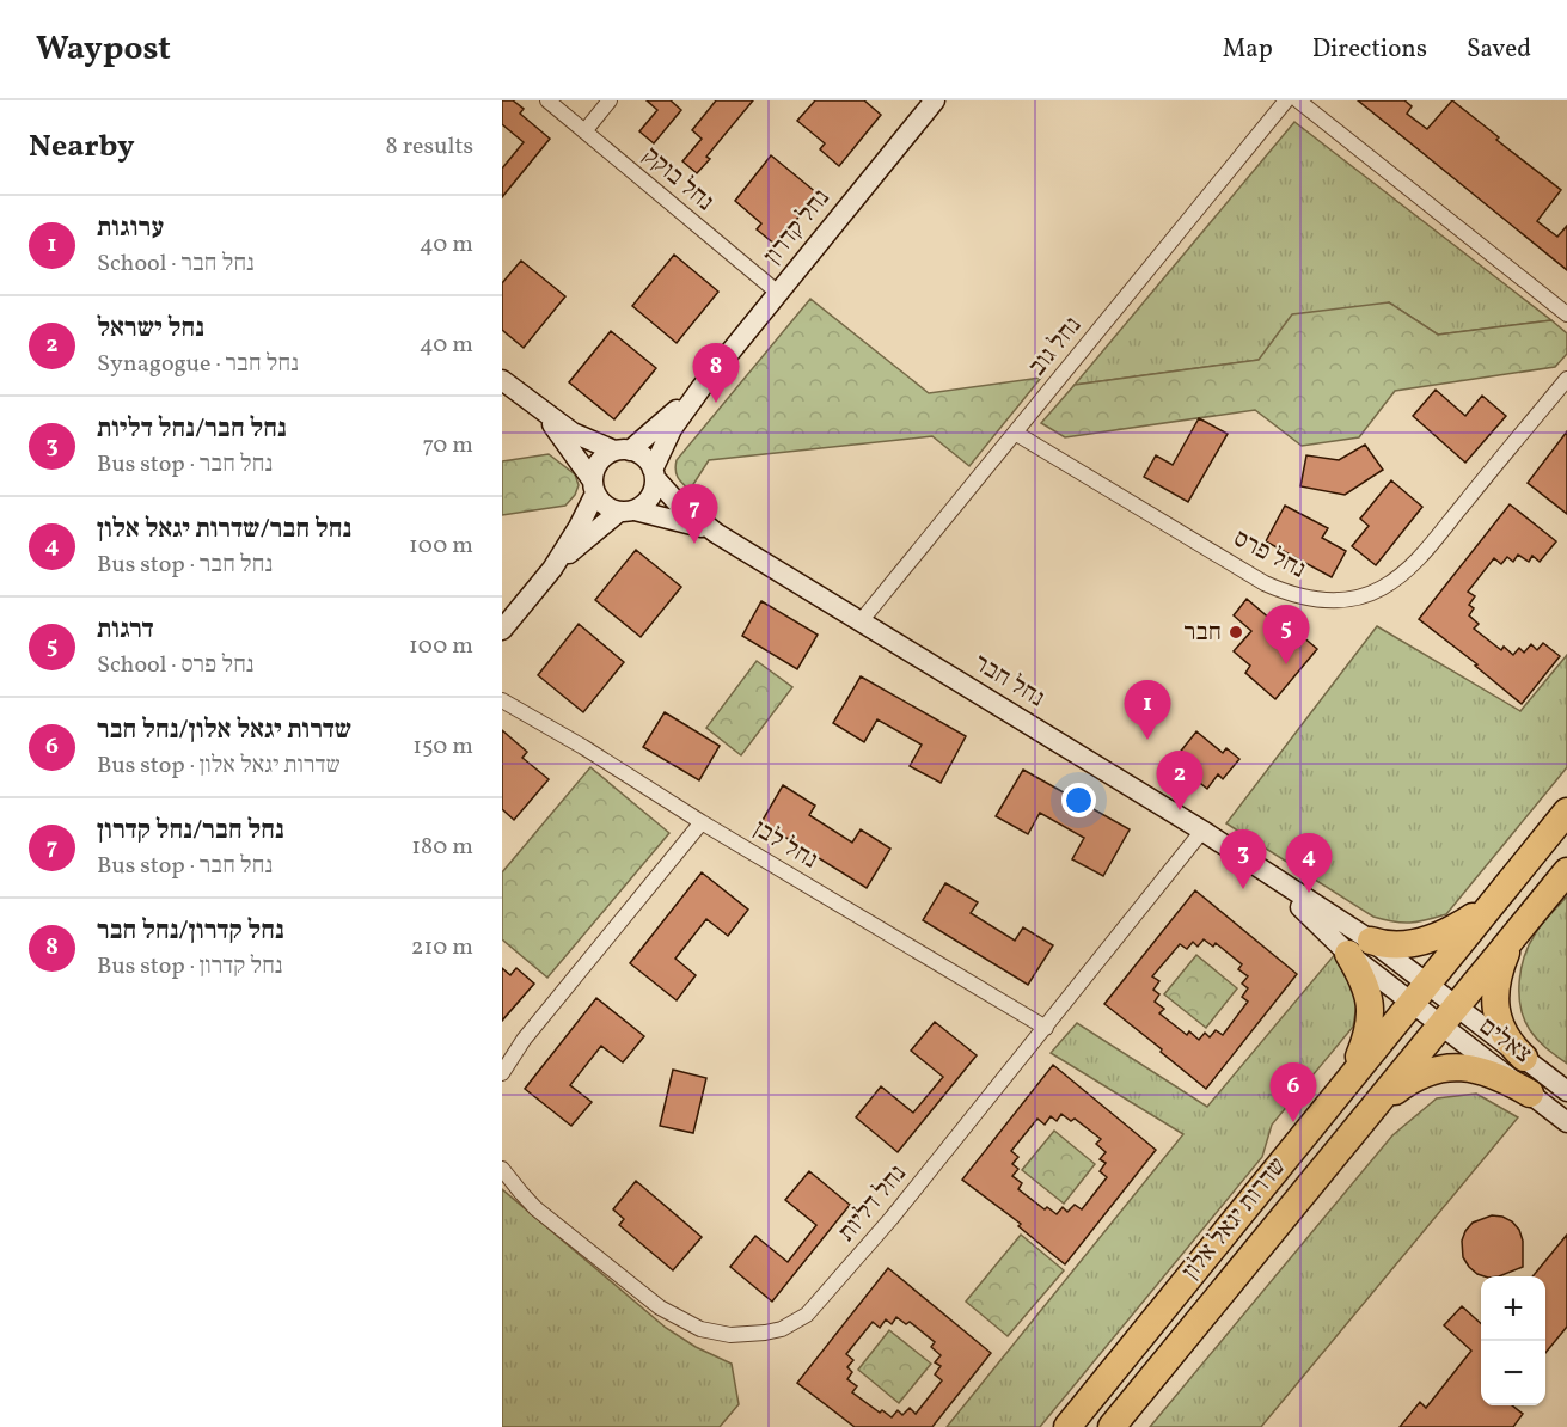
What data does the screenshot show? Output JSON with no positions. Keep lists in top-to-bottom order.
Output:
{
  "streets": {
    "highway": ["שדרות יגאל אלון"],
    "street": [
      "נחל בוקק",
      "נחל קדרון",
      "נחל גוב",
      "נחל פרס",
      "נחל חבר",
      "נחל לבן",
      "צאלים",
      "נחל דליות"
    ]
  },
  "crossings": [
    ["נחל בוקק", "נחל קדרון"],
    ["נחל קדרון", "נחל חבר"],
    ["נחל גוב", "נחל פרס"],
    ["נחל גוב", "נחל חבר"],
    ["נחל חבר", "צאלים"],
    ["נחל חבר", "נחל דליות"],
    ["נחל חבר", "שדרות יגאל אלון"],
    ["נחל לבן", "נחל דליות"],
    ["צאלים", "שדרות יגאל אלון"]
  ],
  "places": ["חבר"],
  "page": {
    "header": "Waypost",
    "nav": ["Map", "Directions", "Saved"],
    "heading": ["Nearby", "8 results"],
    "list": [
      {
        "mark": "1",
        "name": "ערוגות",
        "note": "School · נחל חבר",
        "value": "40 m"
      },
      {
        "mark": "2",
        "name": "נחל ישראל",
        "note": "Synagogue · נחל חבר",
        "value": "40 m"
      },
      {
        "mark": "3",
        "name": "נחל חבר/נחל דליות",
        "note": "Bus stop · נחל חבר",
        "value": "70 m"
      },
      {
        "mark": "4",
        "name": "נחל חבר/שדרות יגאל אלון",
        "note": "Bus stop · נחל חבר",
        "value": "100 m"
      },
      {
        "mark": "5",
        "name": "דרגות",
        "note": "School · נחל פרס",
        "value": "100 m"
      },
      {
        "mark": "6",
        "name": "שדרות יגאל אלון/נחל חבר",
        "note": "Bus stop · שדרות יגאל אלון",
        "value": "150 m"
      },
      {
        "mark": "7",
        "name": "נחל חבר/נחל קדרון",
        "note": "Bus stop · נחל חבר",
        "value": "180 m"
      },
      {
        "mark": "8",
        "name": "נחל קדרון/נחל חבר",
        "note": "Bus stop · נחל קדרון",
        "value": "210 m"
      }
    ],
    "pins": [
      "8",
      "7",
      "5",
      "1",
      "2",
      "3",
      "4",
      "6"
    ],
    "map_buttons": ["+", "−"]
  }
}
